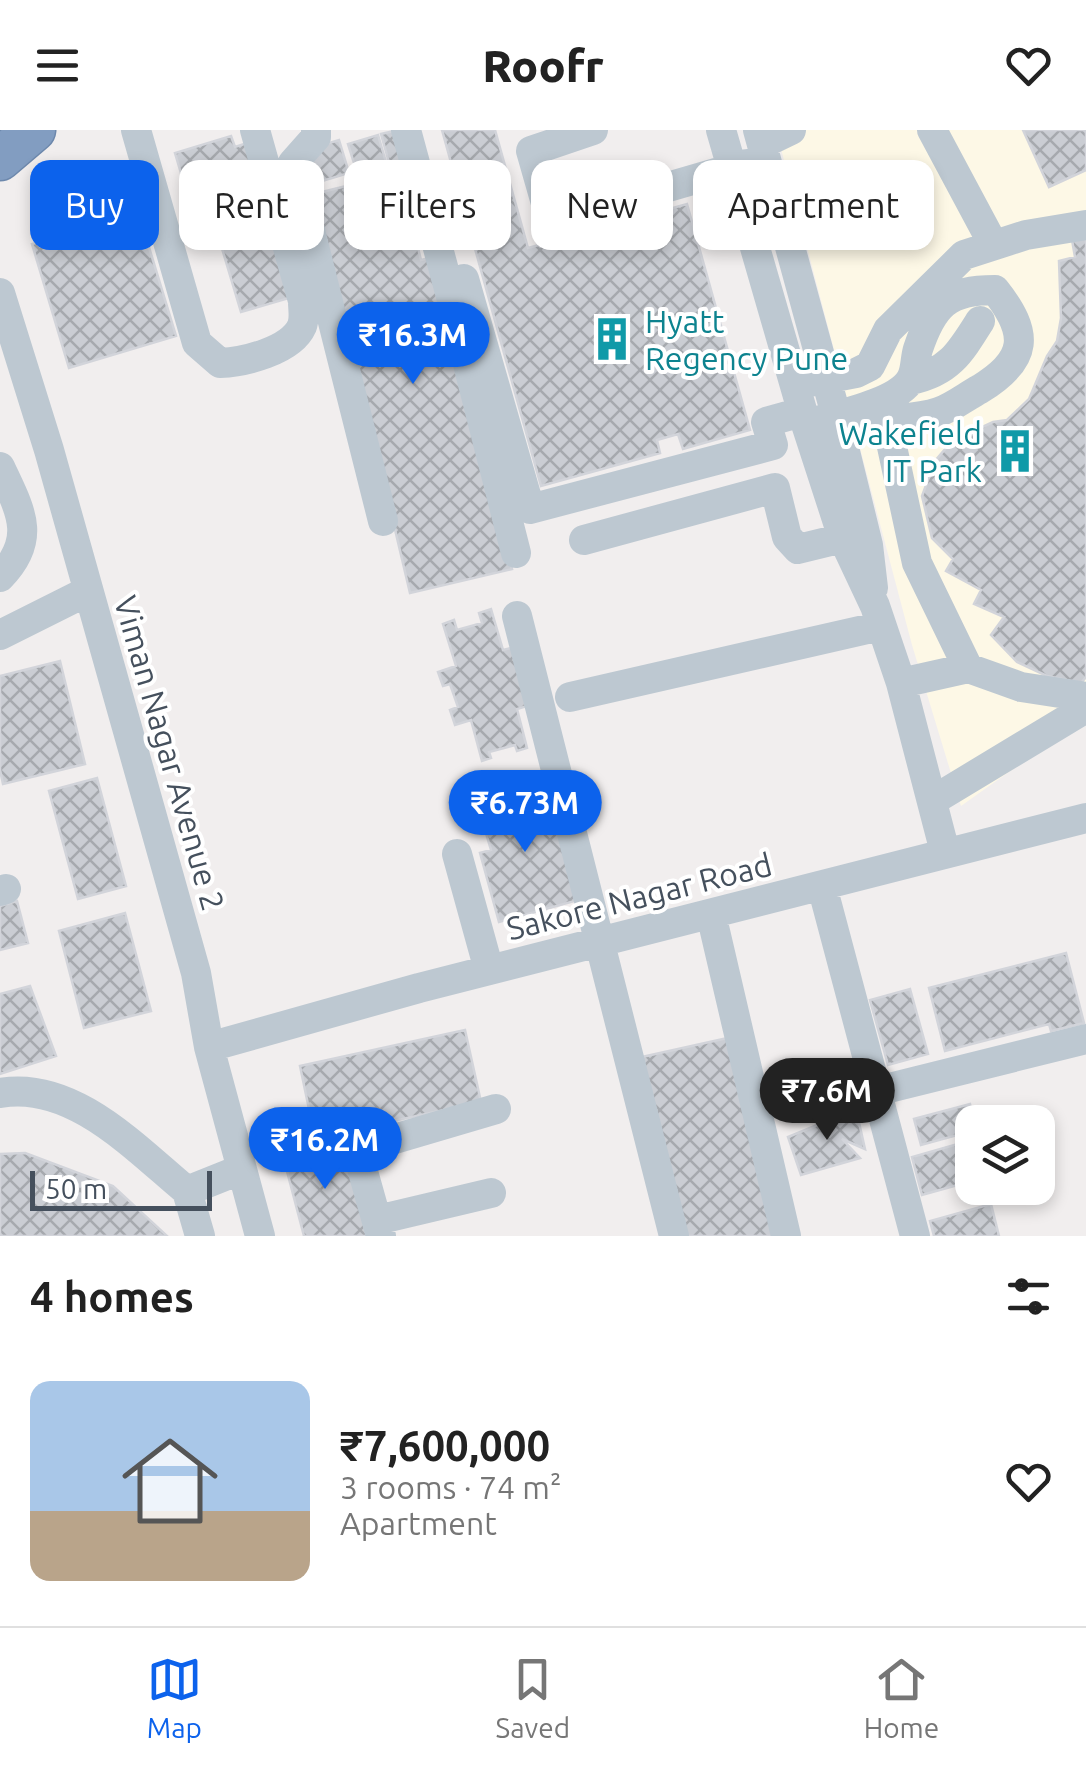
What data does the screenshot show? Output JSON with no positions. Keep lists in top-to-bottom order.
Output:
{
  "streets": {
    "street": ["Viman Nagar Avenue 2", "Sakore Nagar Road"]
  },
  "crossings": [
    ["Viman Nagar Avenue 2", "Sakore Nagar Road"]
  ],
  "places": {
    "building": ["Hyatt Regency Pune", "Wakefield IT Park"]
  },
  "scale_bar": "50 m",
  "page": {
    "header": "Roofr",
    "chip": [
      "Buy",
      "Rent",
      "Filters",
      "New",
      "Apartment"
    ],
    "price": [
      "₹16.3M",
      "₹6.73M",
      "₹7.6M",
      "₹16.2M"
    ],
    "scale": "50 m",
    "heading": "4 homes",
    "list": [
      {
        "name": "₹7,600,000",
        "note": "3 rooms · 74 m² · Apartment"
      }
    ],
    "tabs": ["Map", "Saved", "Home"]
  }
}
